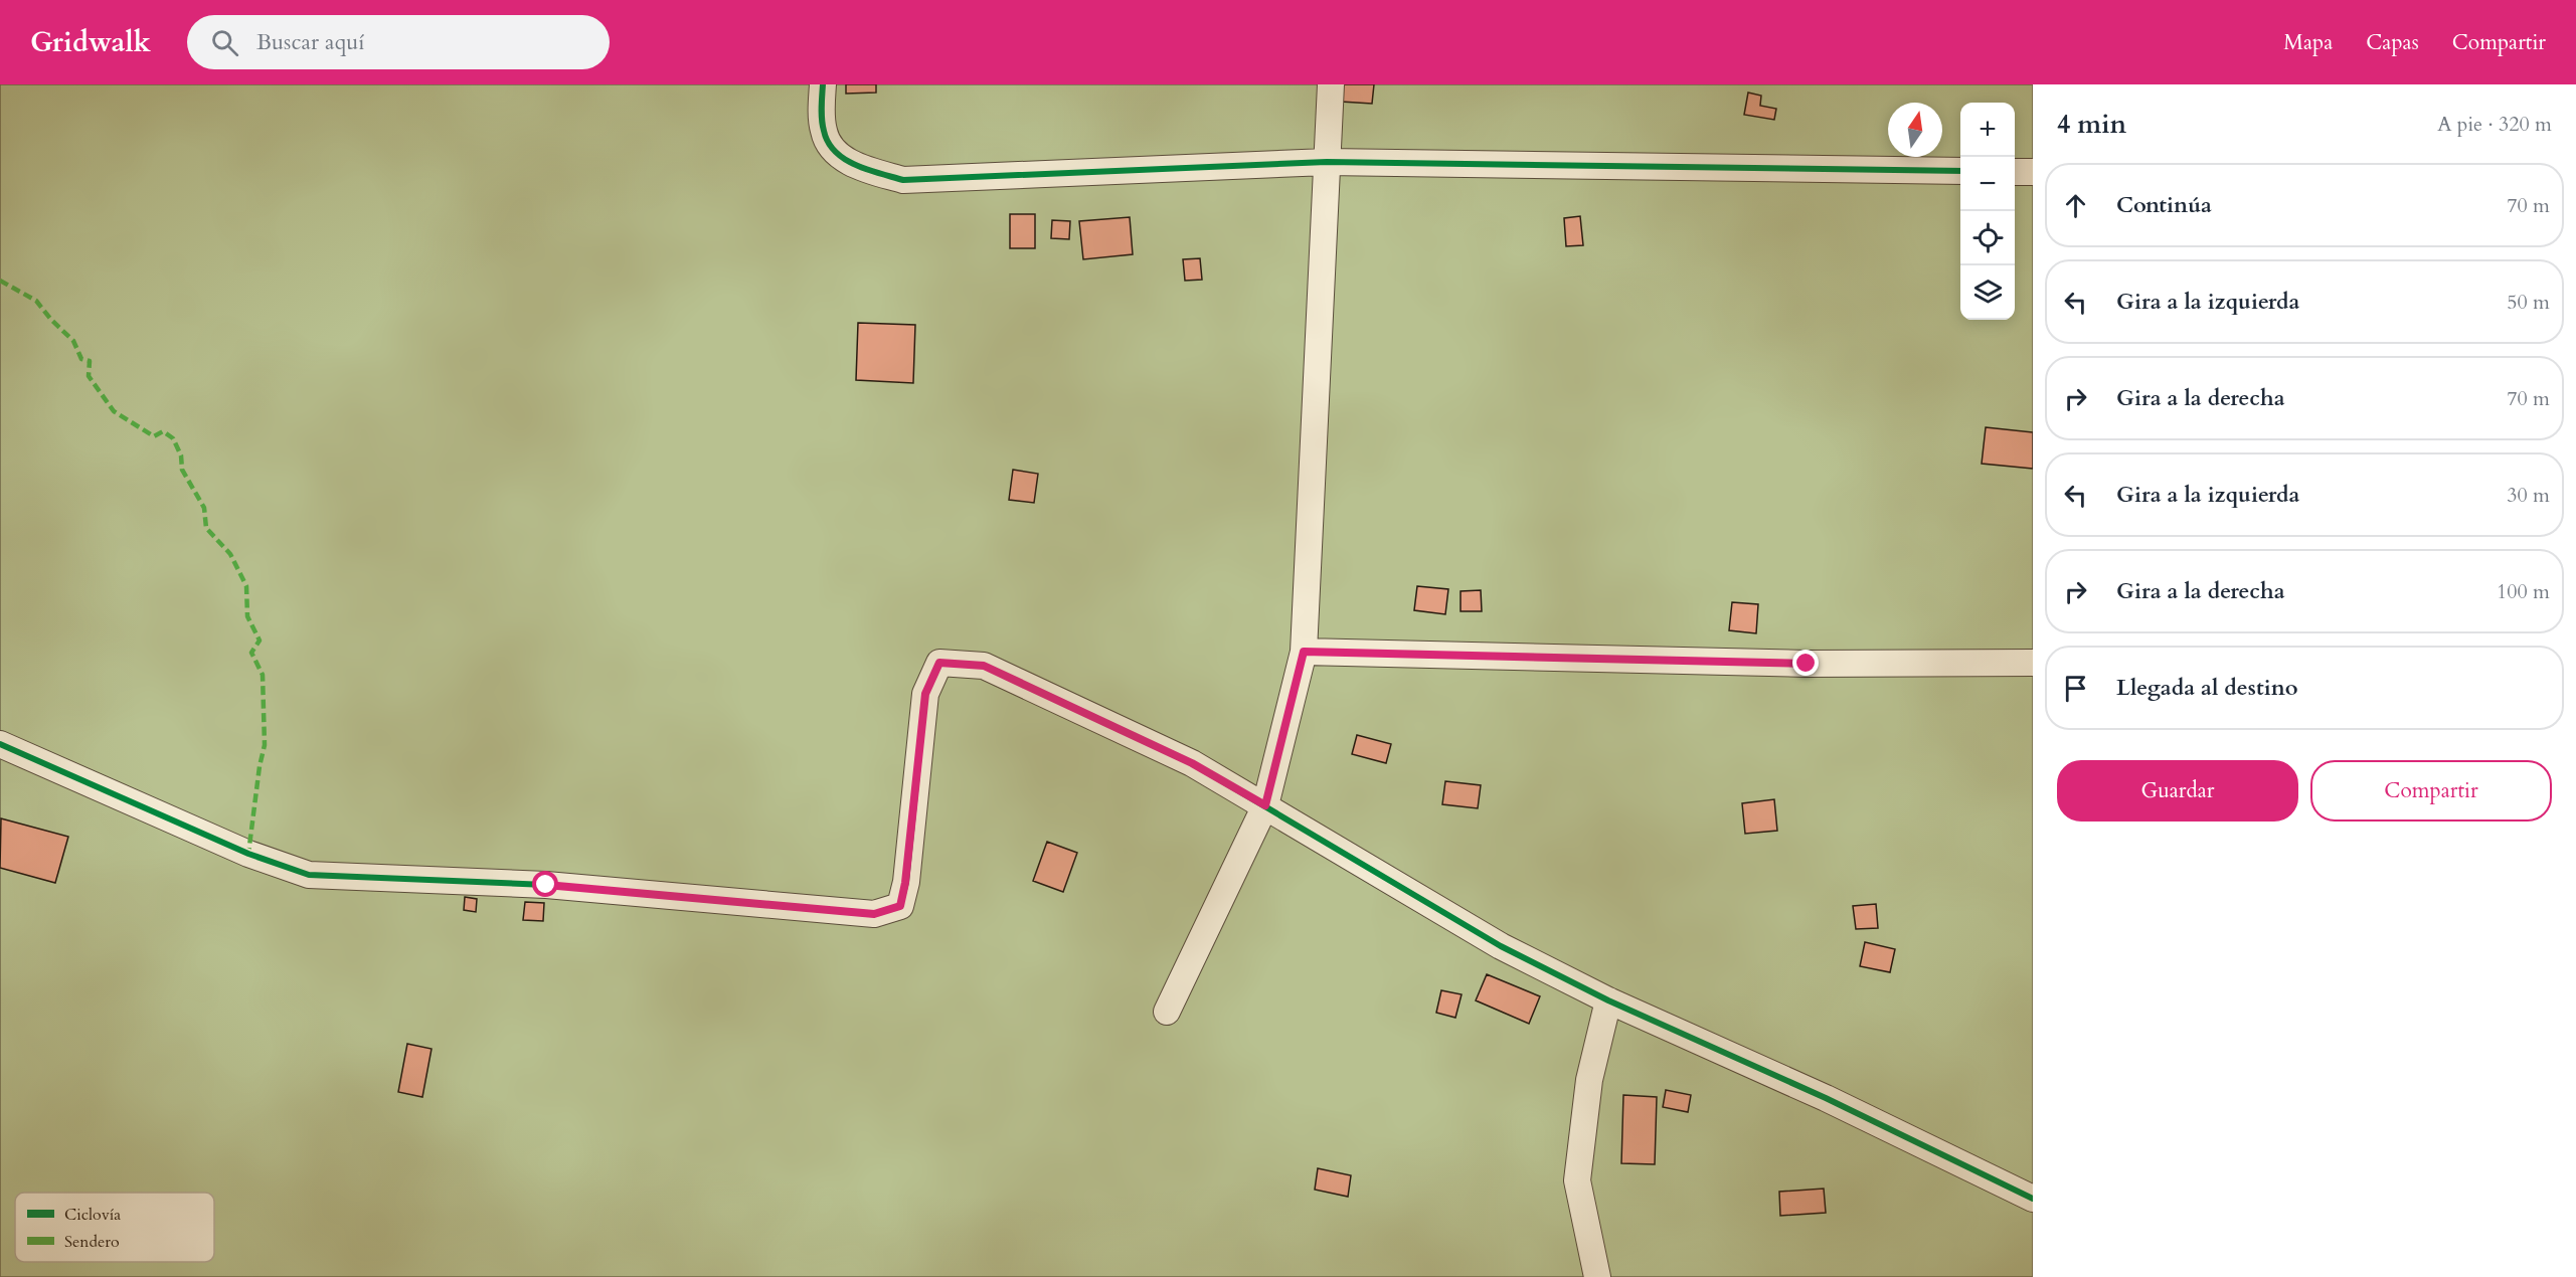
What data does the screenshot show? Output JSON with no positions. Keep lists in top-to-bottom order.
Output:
{
  "legend": ["Ciclovía", "Sendero"],
  "north": "top",
  "page": {
    "header": "Gridwalk",
    "search": "Buscar aquí",
    "nav": ["Mapa", "Capas", "Compartir"],
    "heading": ["4 min", "A pie · 320 m"],
    "map_buttons": ["+", "−"],
    "list": [
      ["Continúa", "70 m"],
      ["Gira a la izquierda", "50 m"],
      ["Gira a la derecha", "70 m"],
      ["Gira a la izquierda", "30 m"],
      ["Gira a la derecha", "100 m"],
      "Llegada al destino"
    ],
    "buttons": ["Guardar", "Compartir"]
  }
}
